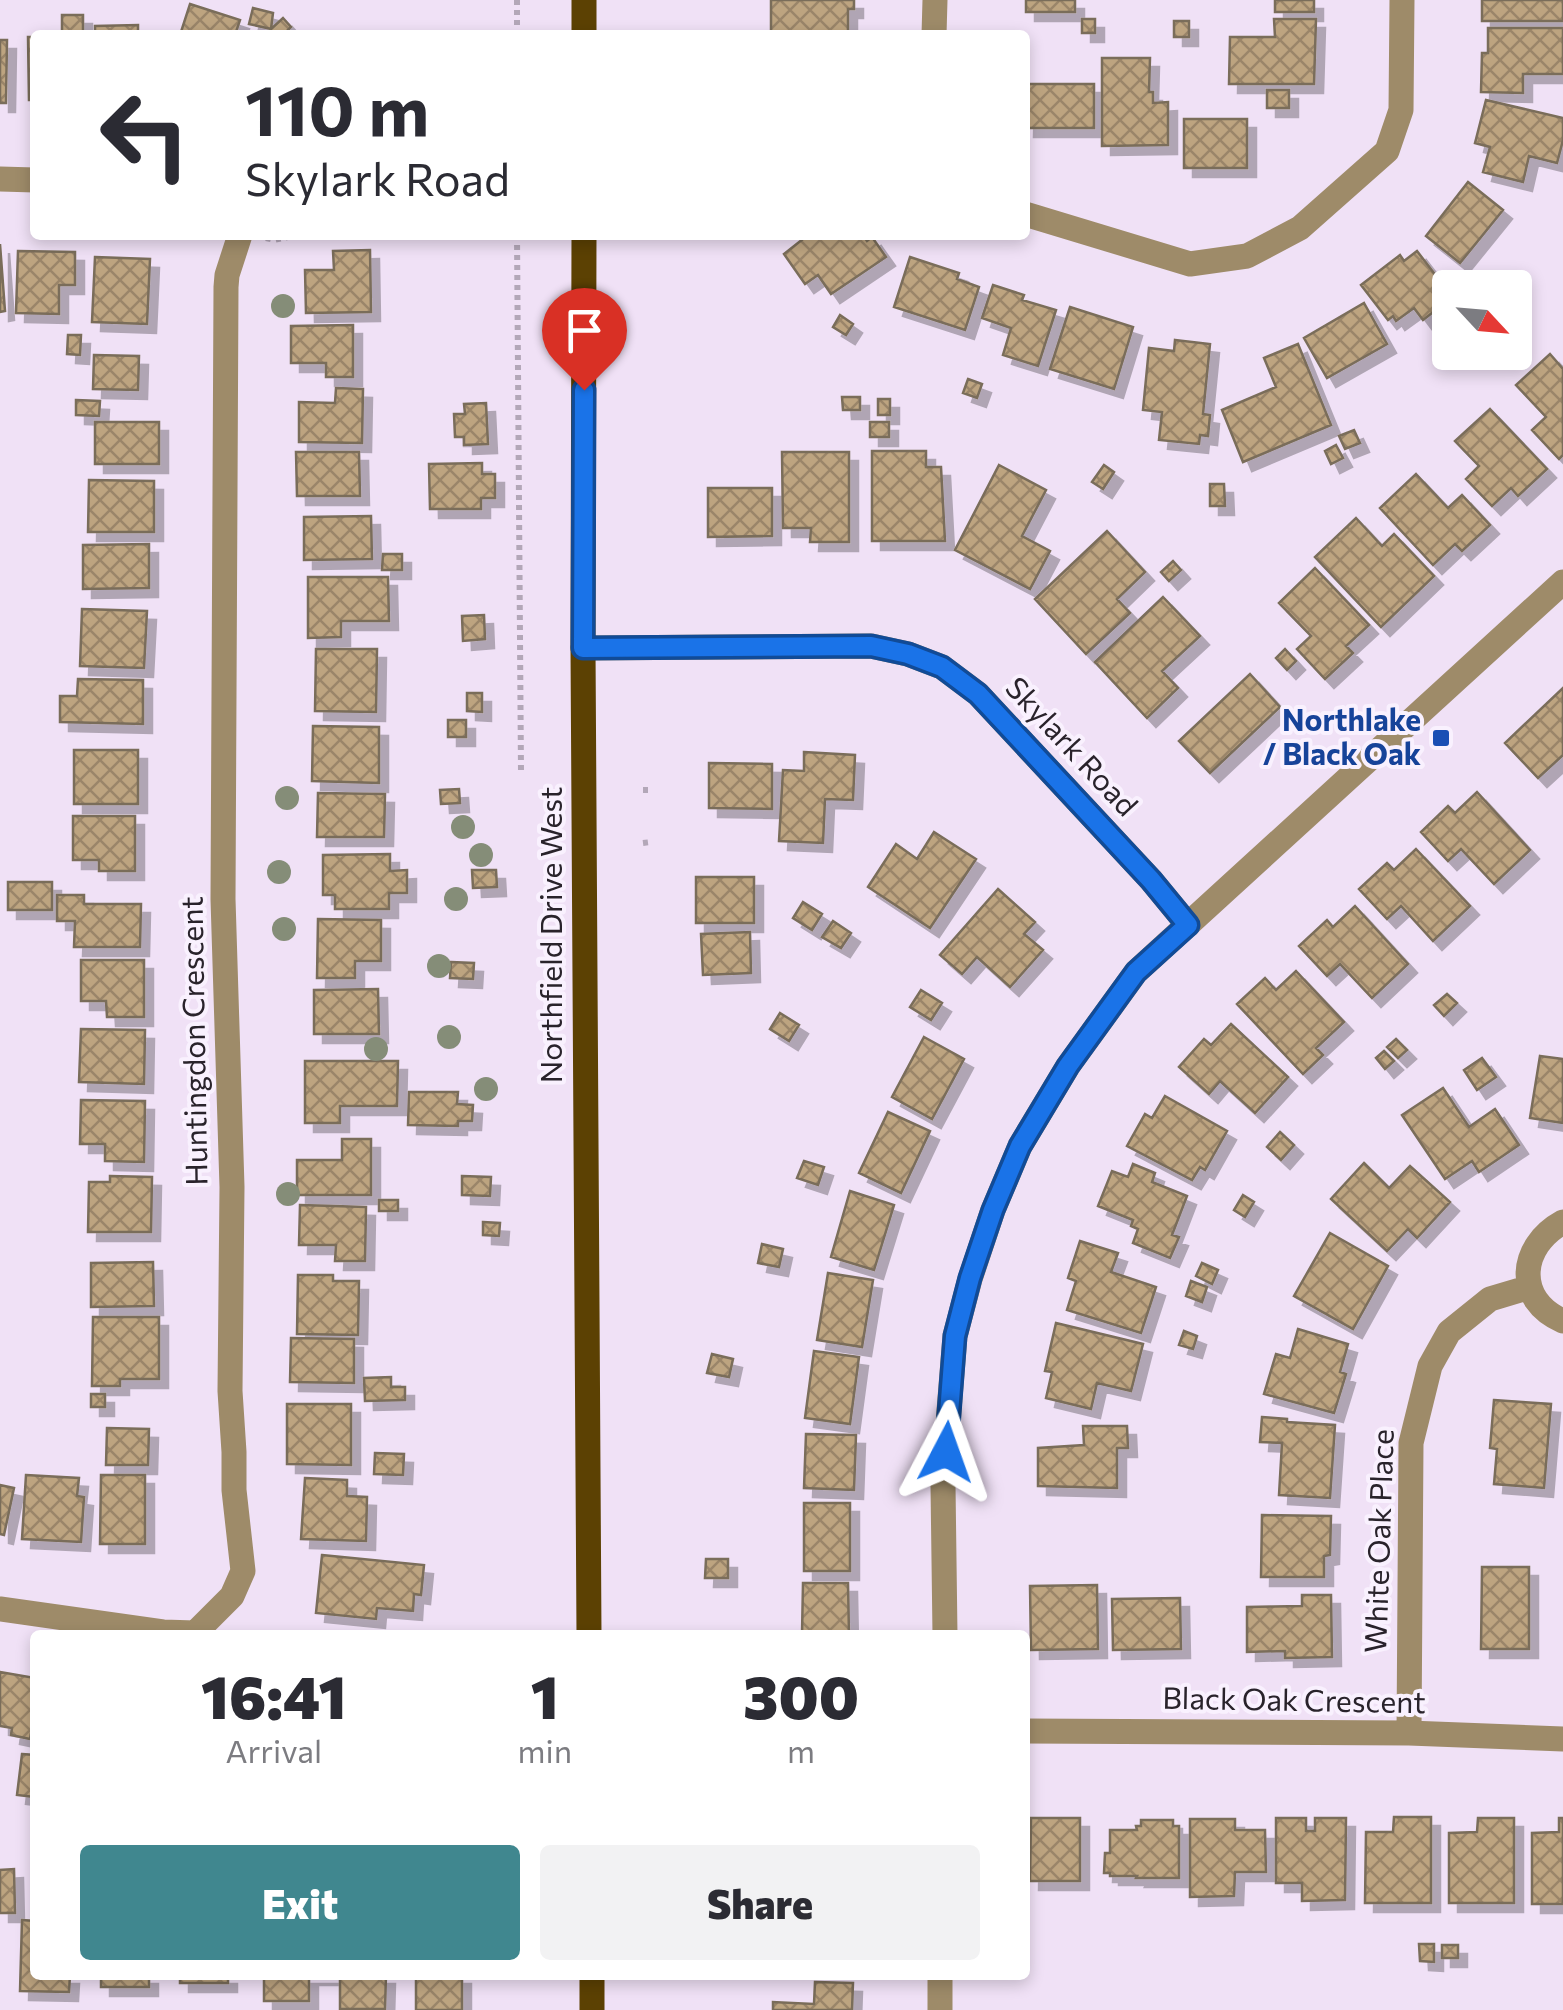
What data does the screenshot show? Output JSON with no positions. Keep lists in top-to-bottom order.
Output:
{
  "streets": {
    "main road": ["Northfield Drive West"],
    "street": [
      "Skylark Road",
      "Huntingdon Crescent",
      "White Oak Place",
      "Black Oak Crescent"
    ]
  },
  "crossings": [
    ["Skylark Road", "Northfield Drive West"],
    ["White Oak Place", "Black Oak Crescent"]
  ],
  "places": {
    "transit": ["Northlake / Black Oak"]
  },
  "north": "bottom right",
  "page": {
    "turn": ["110 m", "Skylark Road"],
    "eta": [
      "16:41",
      "Arrival",
      "1",
      "min",
      "300",
      "m"
    ],
    "buttons": ["Exit", "Share"]
  }
}
